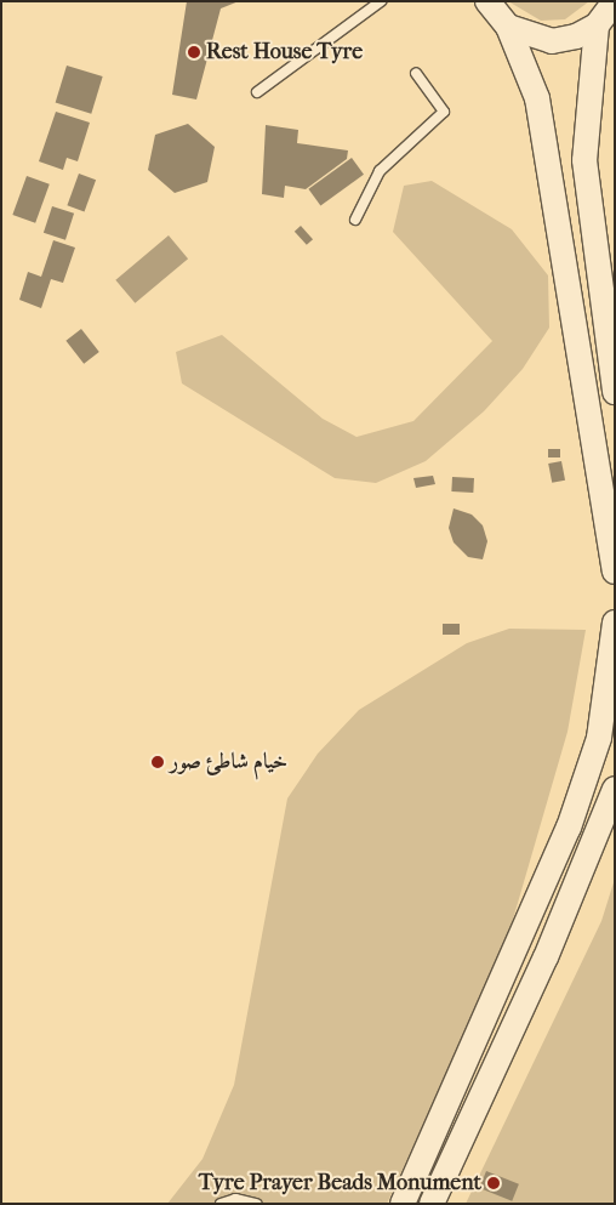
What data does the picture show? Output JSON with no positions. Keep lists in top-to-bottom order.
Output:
{
  "places": ["Rest House Tyre", "خيام شاطئ صور", "Tyre Prayer Beads Monument"]
}
